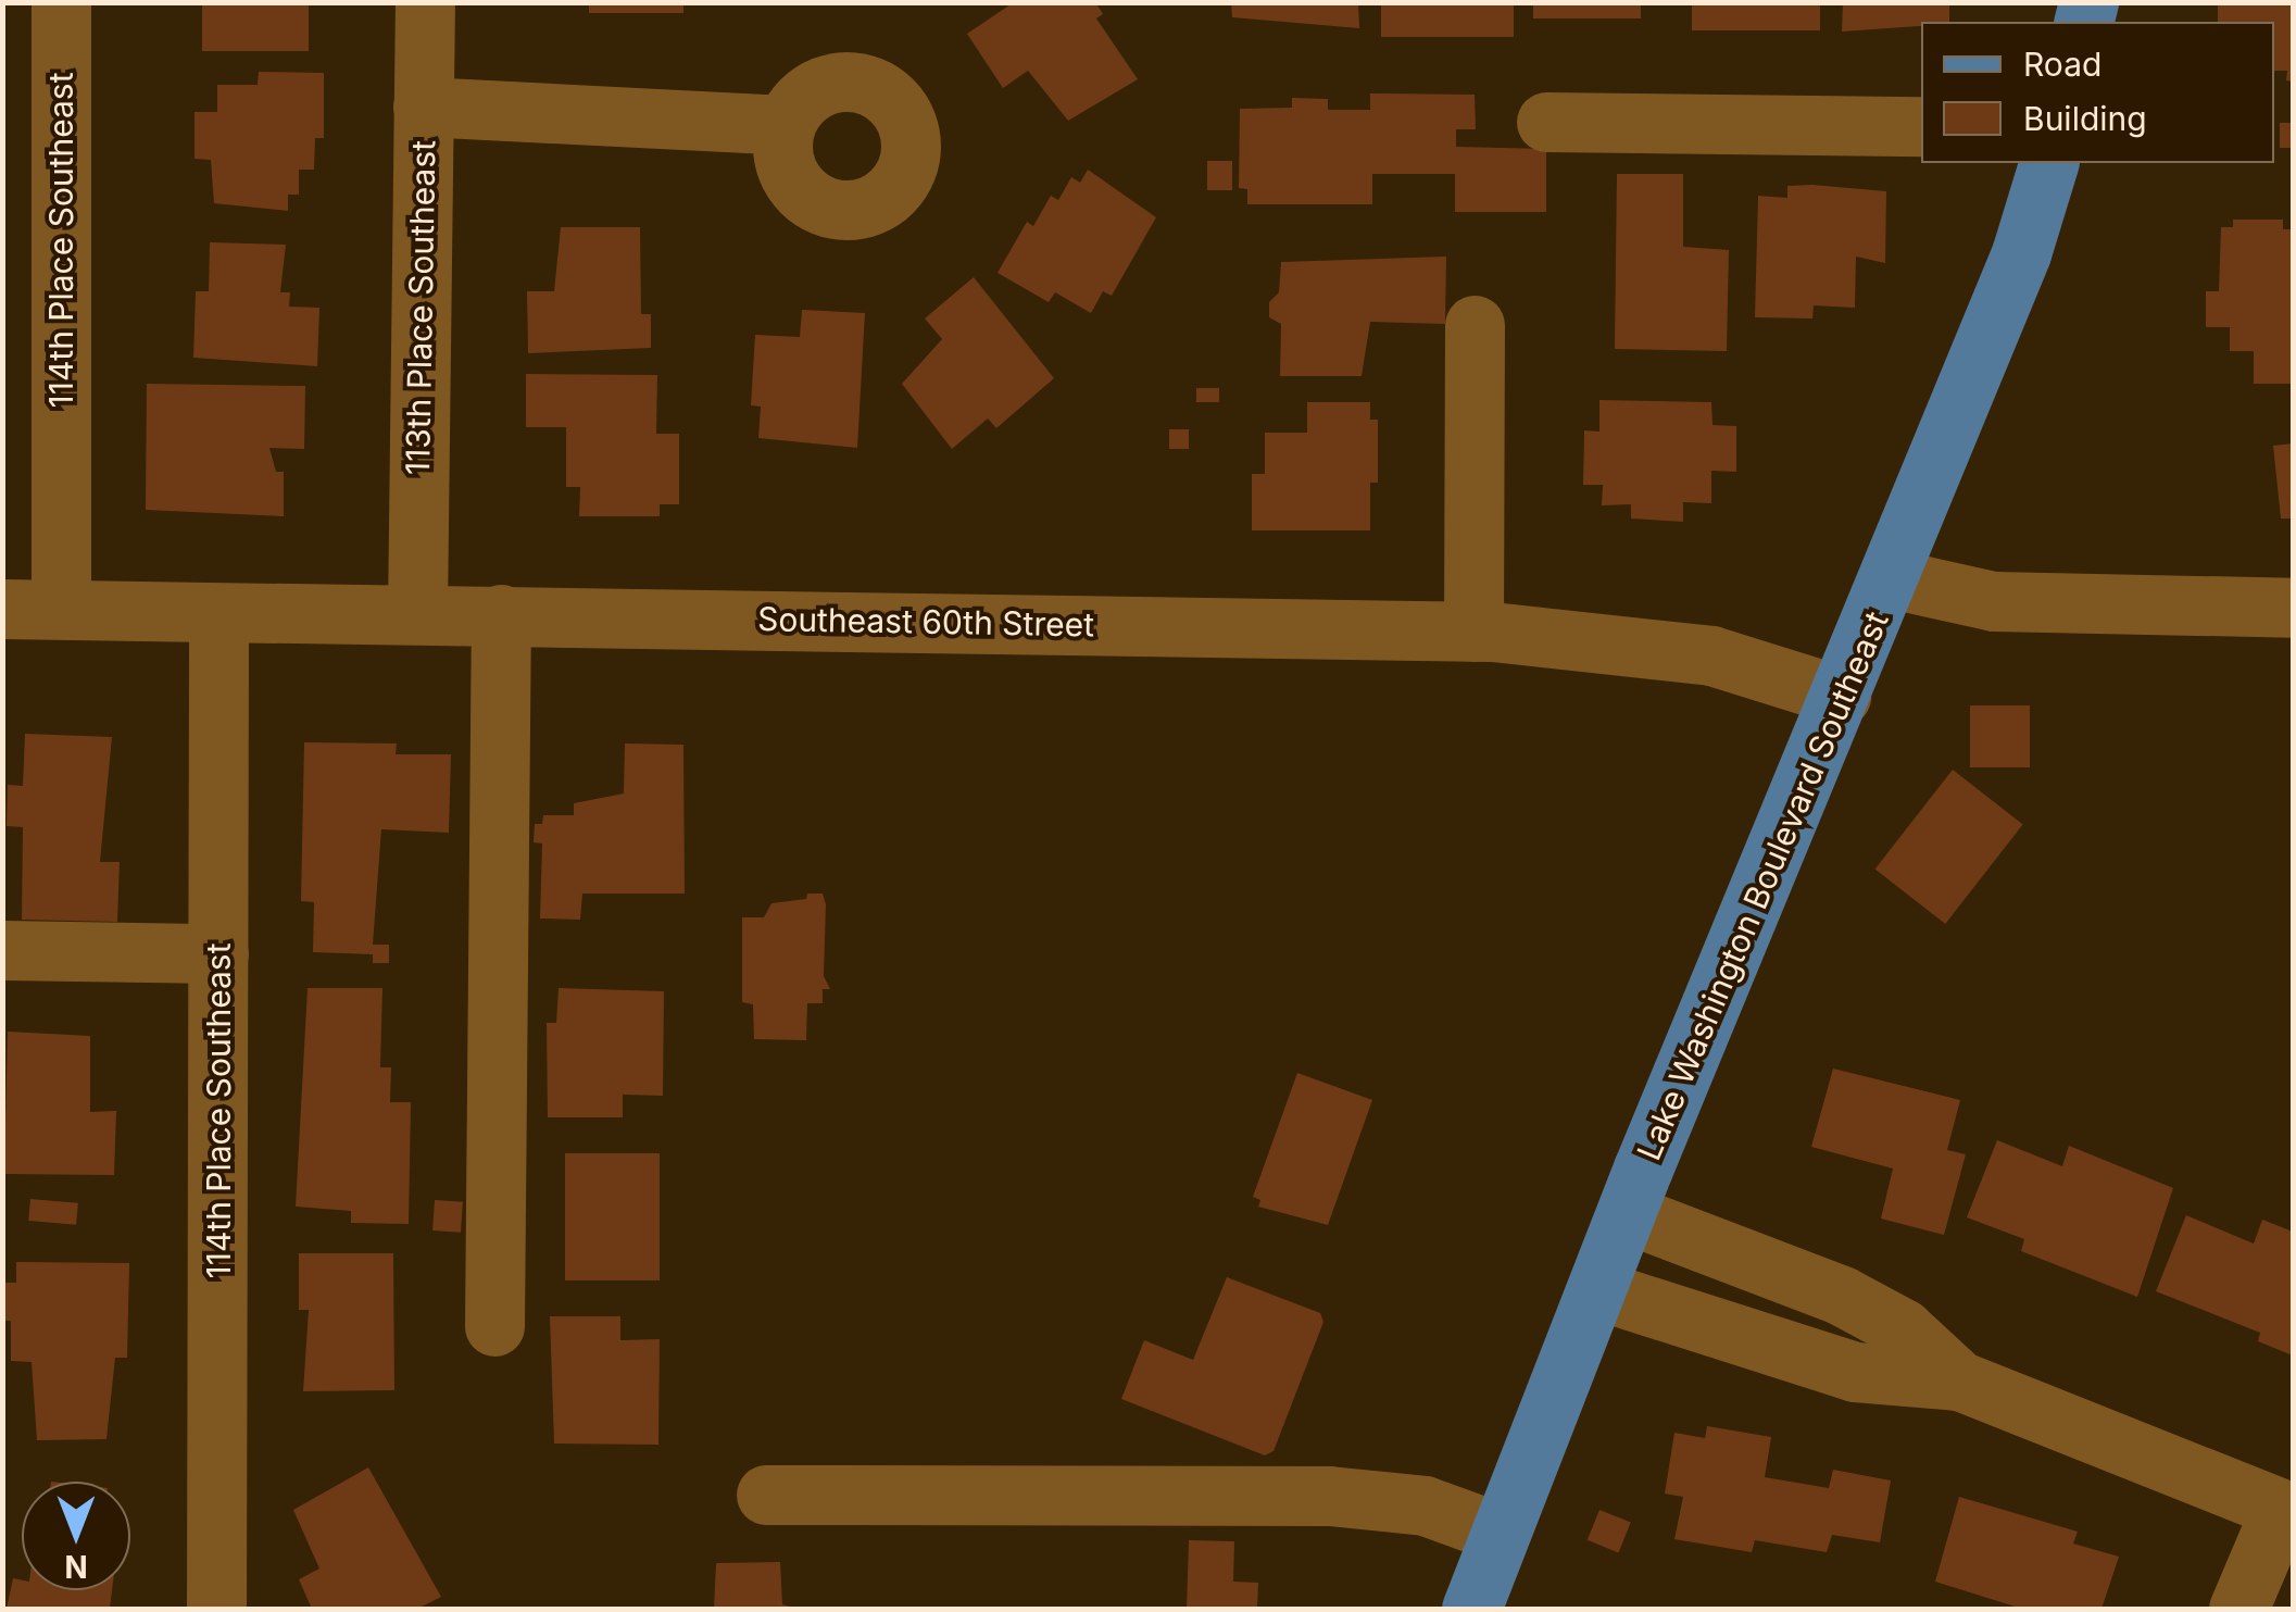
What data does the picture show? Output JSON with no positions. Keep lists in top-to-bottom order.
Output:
{
  "streets": {
    "main road": ["Lake Washington Boulevard Southeast"],
    "street": ["114th Place Southeast", "113th Place Southeast", "Southeast 60th Street"]
  },
  "crossings": [
    ["114th Place Southeast", "Southeast 60th Street"],
    ["113th Place Southeast", "Southeast 60th Street"],
    ["Southeast 60th Street", "Lake Washington Boulevard Southeast"]
  ],
  "legend": ["Road", "Building"],
  "north": "bottom"
}
